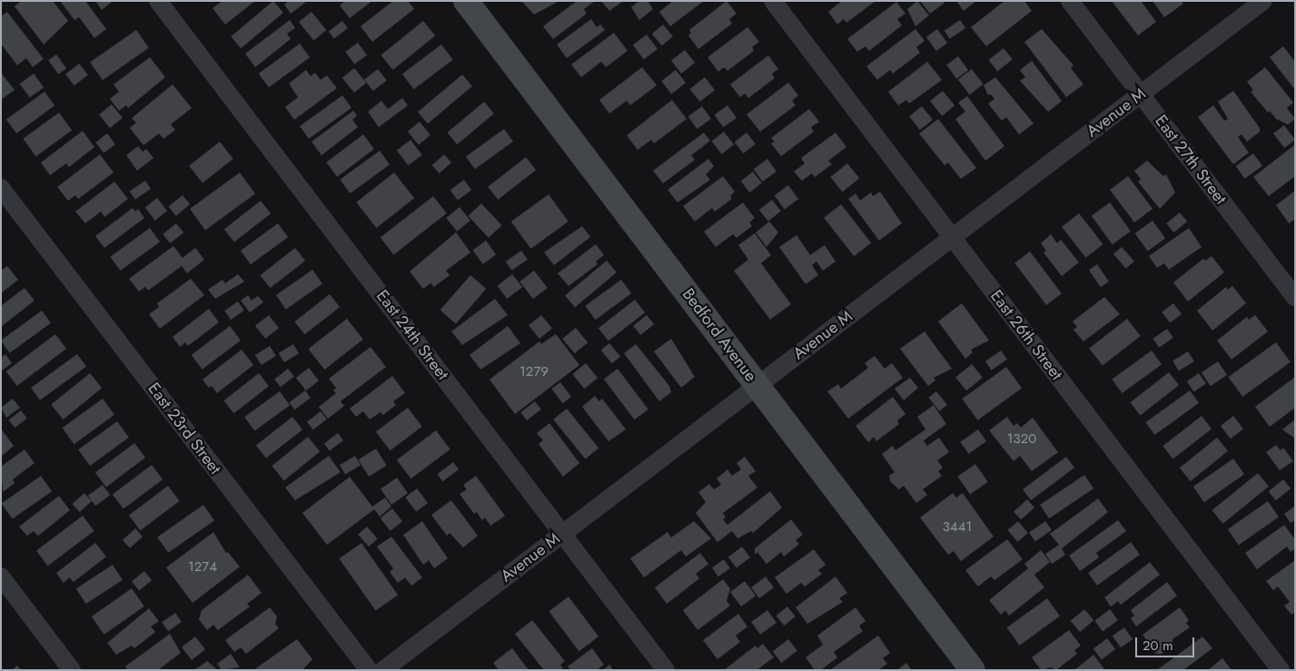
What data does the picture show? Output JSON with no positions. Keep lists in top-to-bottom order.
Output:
{
  "streets": {
    "main road": ["Bedford Avenue"],
    "street": [
      "Avenue M",
      "East 27th Street",
      "East 24th Street",
      "East 26th Street",
      "East 23rd Street"
    ]
  },
  "crossings": [
    ["Avenue M", "East 27th Street"],
    ["Avenue M", "East 24th Street"],
    ["Avenue M", "Bedford Avenue"],
    ["Avenue M", "East 26th Street"]
  ],
  "house_numbers": [
    "1279",
    "1320",
    "3441",
    "1274"
  ],
  "scale_bar": "20 m"
}
